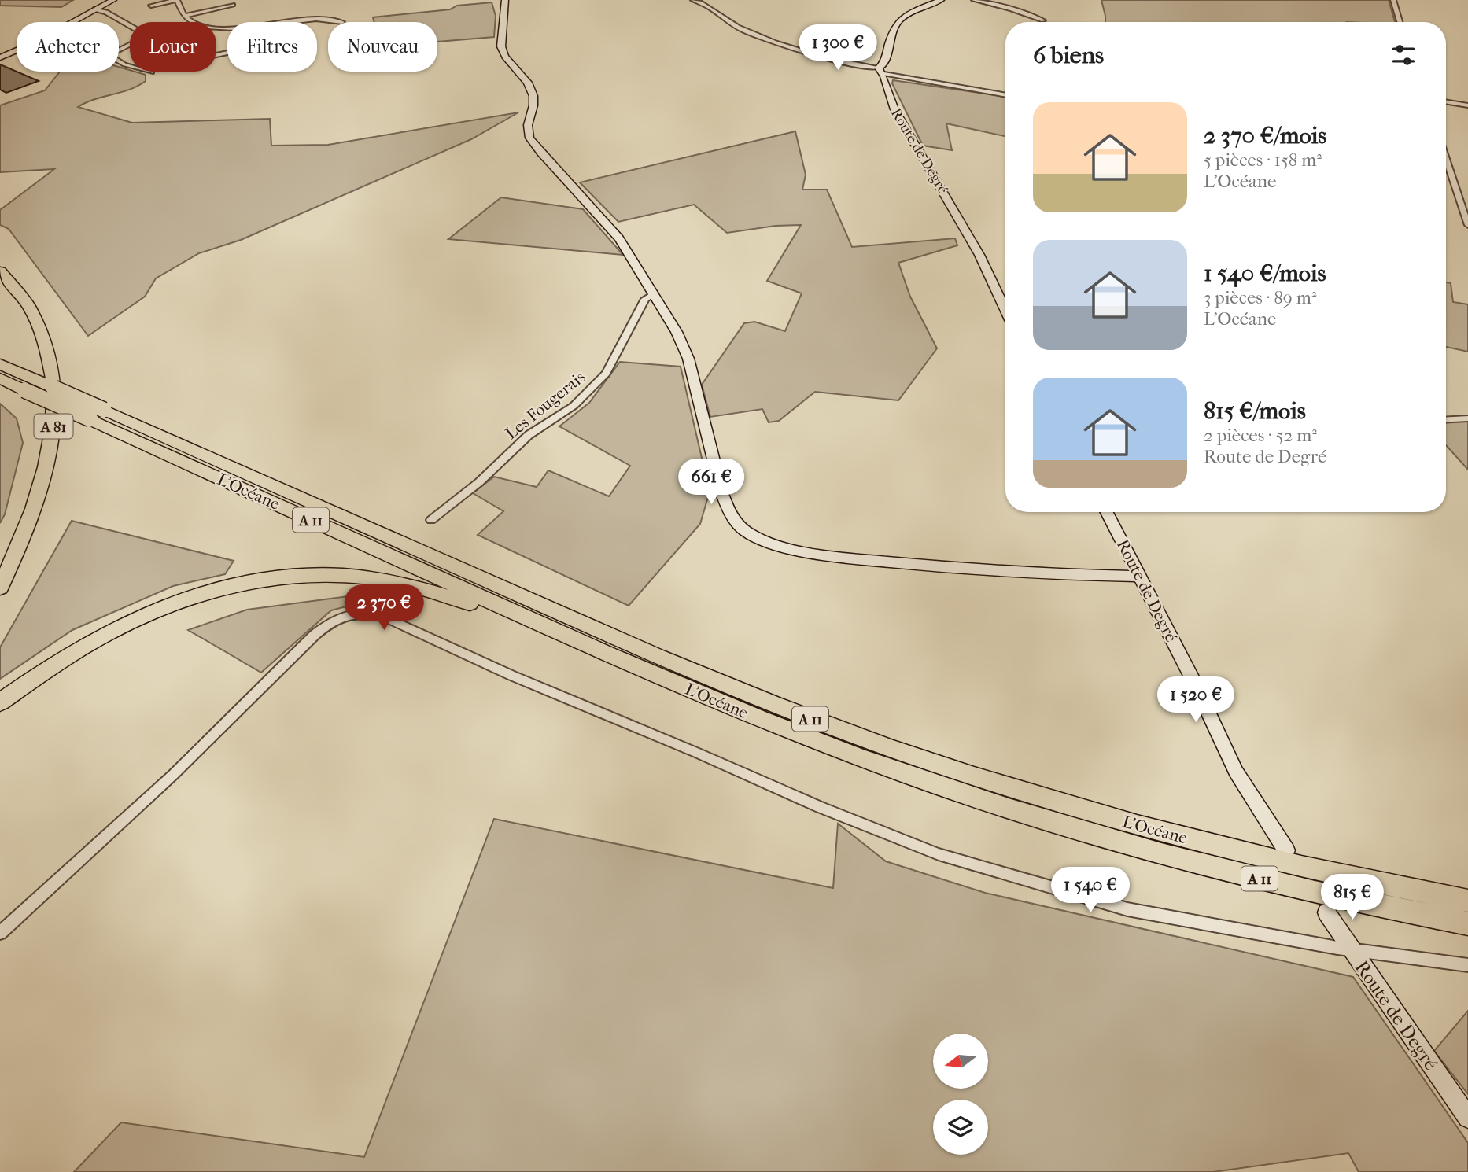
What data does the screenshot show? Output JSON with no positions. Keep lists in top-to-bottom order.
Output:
{
  "streets": {
    "highway": ["A 81", "L’Océane", "A 11"],
    "street": ["Route de Degré", "Les Fougerais"]
  },
  "north": "left",
  "page": {
    "chip": [
      "Acheter",
      "Louer",
      "Filtres",
      "Nouveau"
    ],
    "heading": "6 biens",
    "price": [
      "1 300 €",
      "661 €",
      "2 370 €",
      "1 520 €",
      "1 540 €",
      "815 €"
    ],
    "list": [
      {
        "name": "2 370 €/mois",
        "note": "5 pièces · 158 m² · L’Océane"
      },
      {
        "name": "1 540 €/mois",
        "note": "3 pièces · 89 m² · L’Océane"
      },
      {
        "name": "815 €/mois",
        "note": "2 pièces · 52 m² · Route de Degré"
      }
    ]
  }
}
